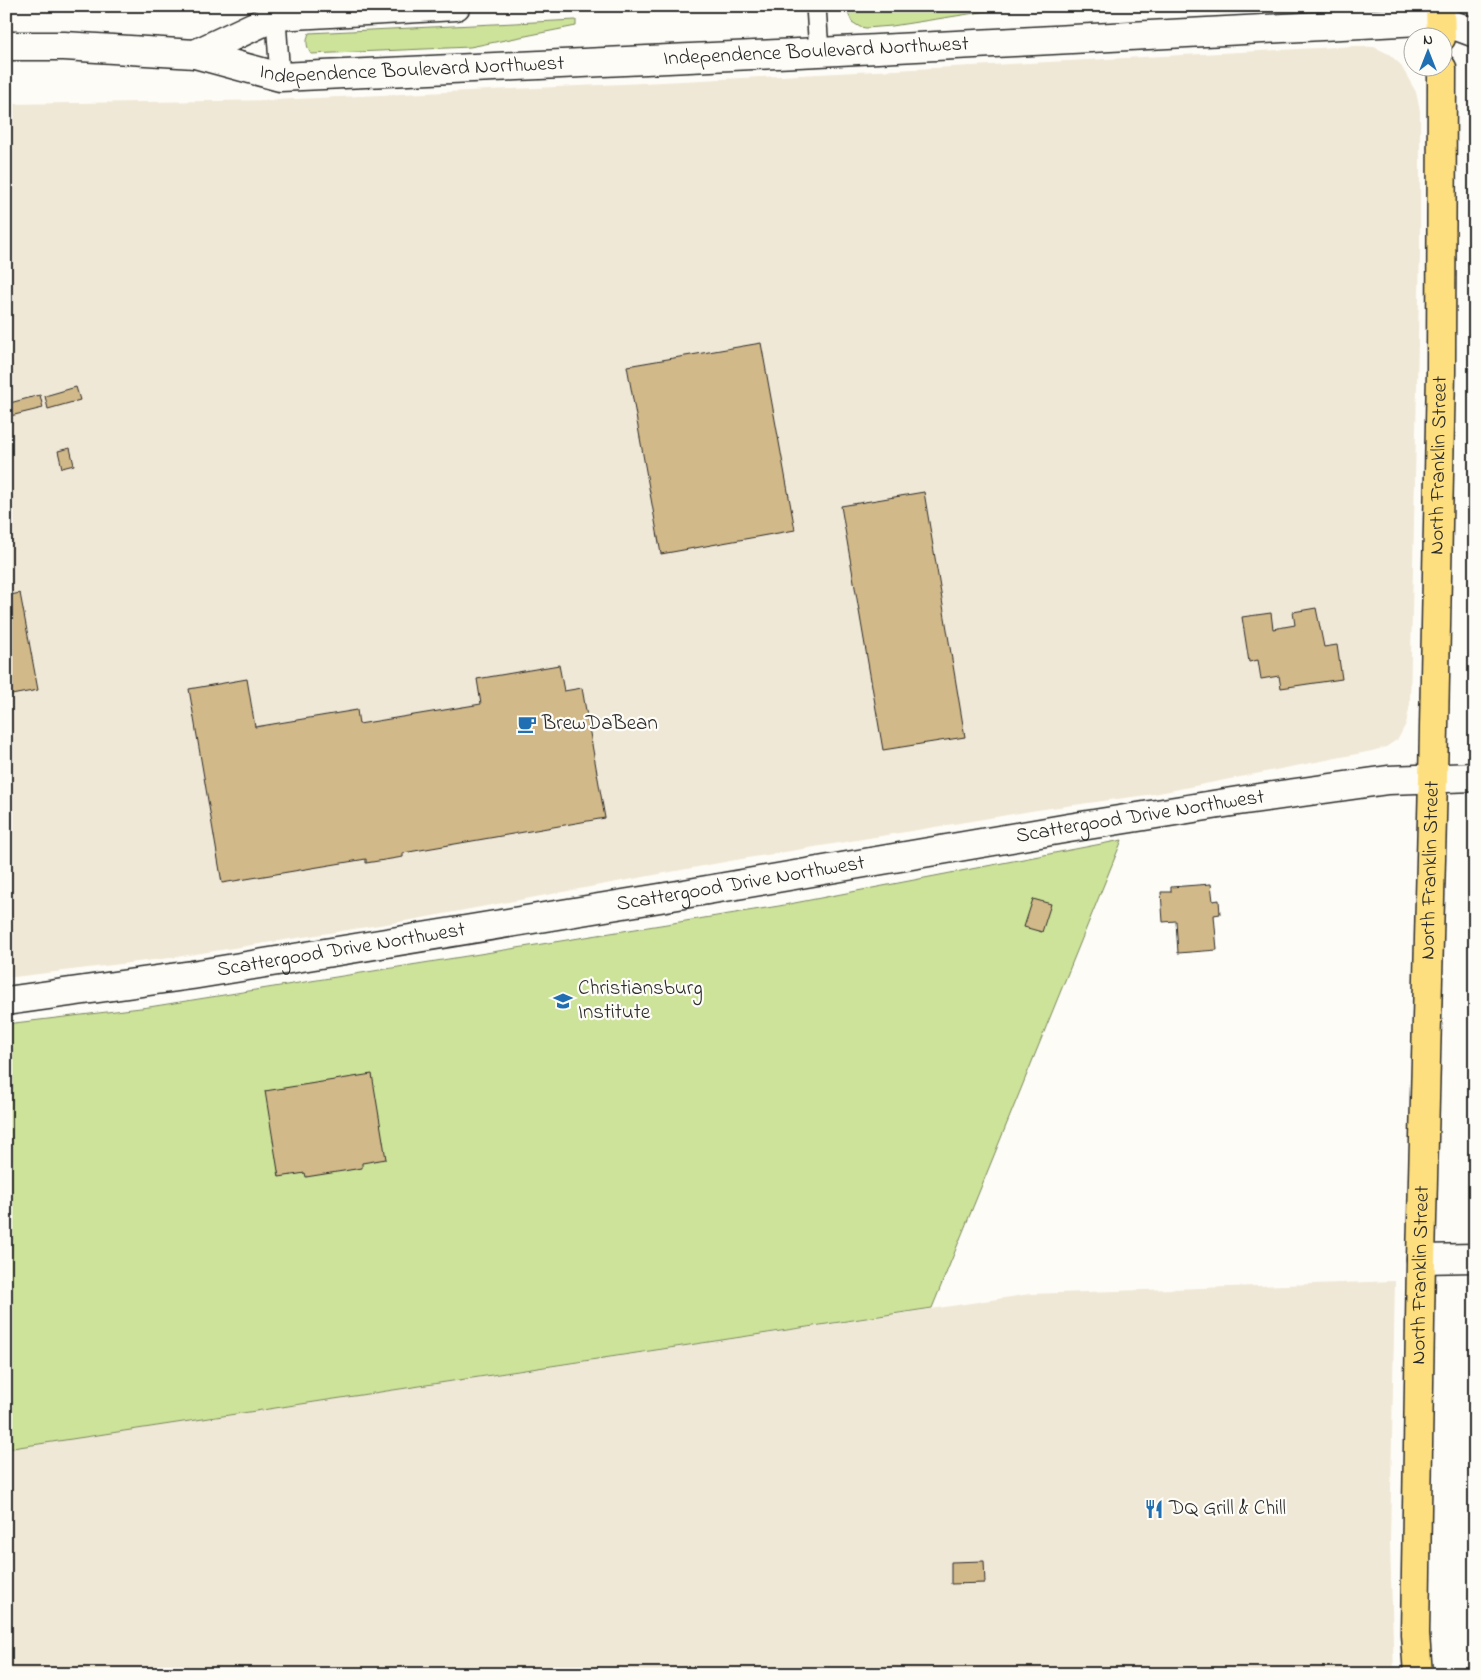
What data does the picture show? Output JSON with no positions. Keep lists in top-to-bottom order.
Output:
{
  "streets": {
    "main road": ["North Franklin Street"],
    "street": ["Independence Boulevard Northwest", "Scattergood Drive Northwest"]
  },
  "crossings": [
    ["North Franklin Street", "Scattergood Drive Northwest"]
  ],
  "places": {
    "cafe": ["BrewDaBean"],
    "school or university": ["Christiansburg Institute"],
    "restaurant": ["DQ Grill & Chill"]
  },
  "north": "top"
}
